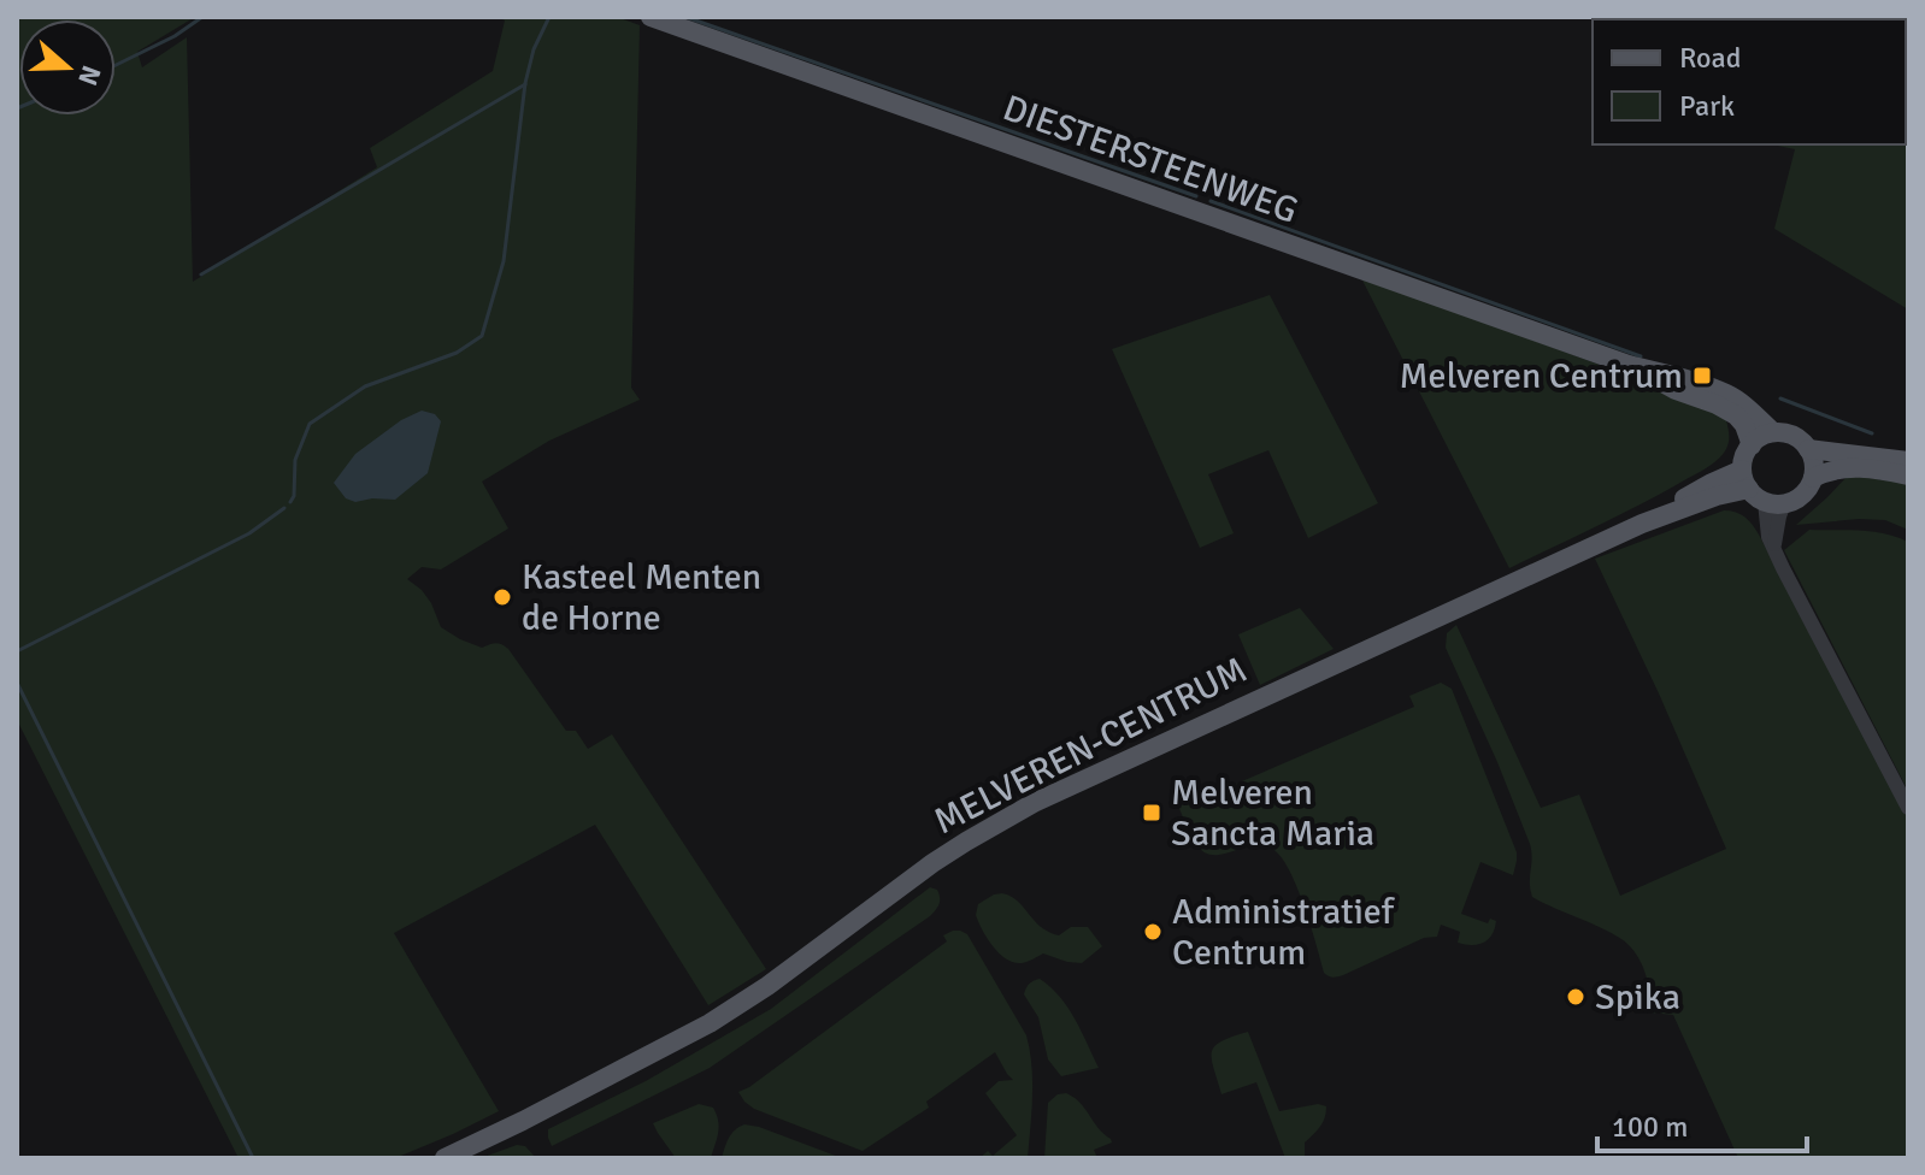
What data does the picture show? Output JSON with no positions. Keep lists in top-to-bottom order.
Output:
{
  "streets": {
    "main road": ["DIESTERSTEENWEG", "MELVEREN-CENTRUM"]
  },
  "crossings": [
    ["DIESTERSTEENWEG", "MELVEREN-CENTRUM"]
  ],
  "places": {
    "transit": ["Melveren Centrum", "Melveren Sancta Maria"],
    "other": ["Kasteel Menten de Horne", "Administratief Centrum", "Spika"]
  },
  "legend": ["Road", "Park"],
  "scale_bar": "100 m",
  "north": "right"
}
